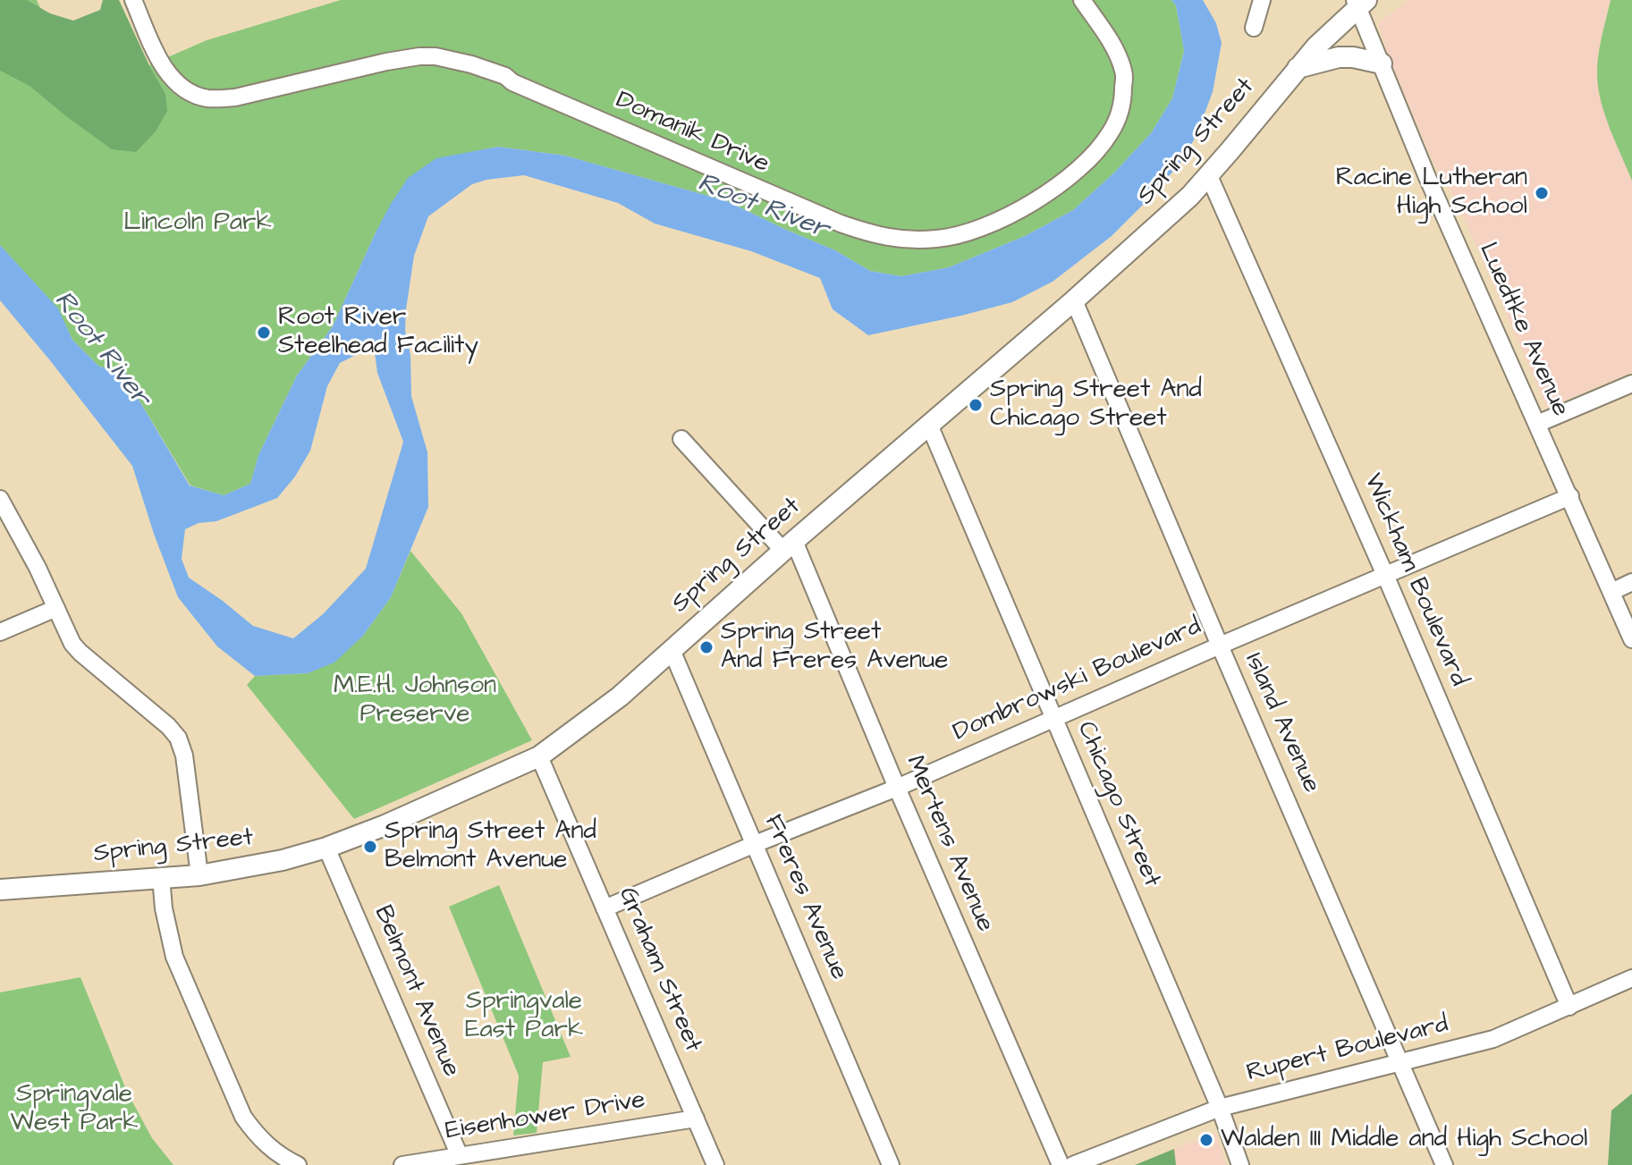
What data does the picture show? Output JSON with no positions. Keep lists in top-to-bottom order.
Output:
{
  "streets": {
    "main road": ["Spring Street"],
    "street": [
      "Domanik Drive",
      "Luedtke Avenue",
      "Wickham Boulevard",
      "Dombrowski Boulevard",
      "Island Avenue",
      "Chicago Street",
      "Mertens Avenue",
      "Freres Avenue",
      "Graham Street",
      "Belmont Avenue",
      "Rupert Boulevard",
      "Eisenhower Drive"
    ]
  },
  "crossings": [
    ["Spring Street", "Luedtke Avenue"],
    ["Spring Street", "Wickham Boulevard"],
    ["Spring Street", "Island Avenue"],
    ["Spring Street", "Chicago Street"],
    ["Spring Street", "Mertens Avenue"],
    ["Spring Street", "Freres Avenue"],
    ["Spring Street", "Graham Street"],
    ["Spring Street", "Belmont Avenue"],
    ["Luedtke Avenue", "Dombrowski Boulevard"],
    ["Wickham Boulevard", "Dombrowski Boulevard"],
    ["Wickham Boulevard", "Rupert Boulevard"],
    ["Dombrowski Boulevard", "Island Avenue"],
    ["Dombrowski Boulevard", "Chicago Street"],
    ["Dombrowski Boulevard", "Mertens Avenue"],
    ["Dombrowski Boulevard", "Freres Avenue"],
    ["Dombrowski Boulevard", "Graham Street"],
    ["Island Avenue", "Rupert Boulevard"],
    ["Chicago Street", "Rupert Boulevard"],
    ["Graham Street", "Eisenhower Drive"],
    ["Belmont Avenue", "Eisenhower Drive"]
  ],
  "water": ["Root River"],
  "parks": [
    "Lincoln Park",
    "M.E.H. Johnson Preserve",
    "Springvale East Park",
    "Springvale West Park"
  ],
  "places": [
    "Racine Lutheran High School",
    "Root River Steelhead Facility",
    "Spring Street And Chicago Street",
    "Spring Street And Freres Avenue",
    "Spring Street And Belmont Avenue",
    "Walden III Middle and High School"
  ]
}
